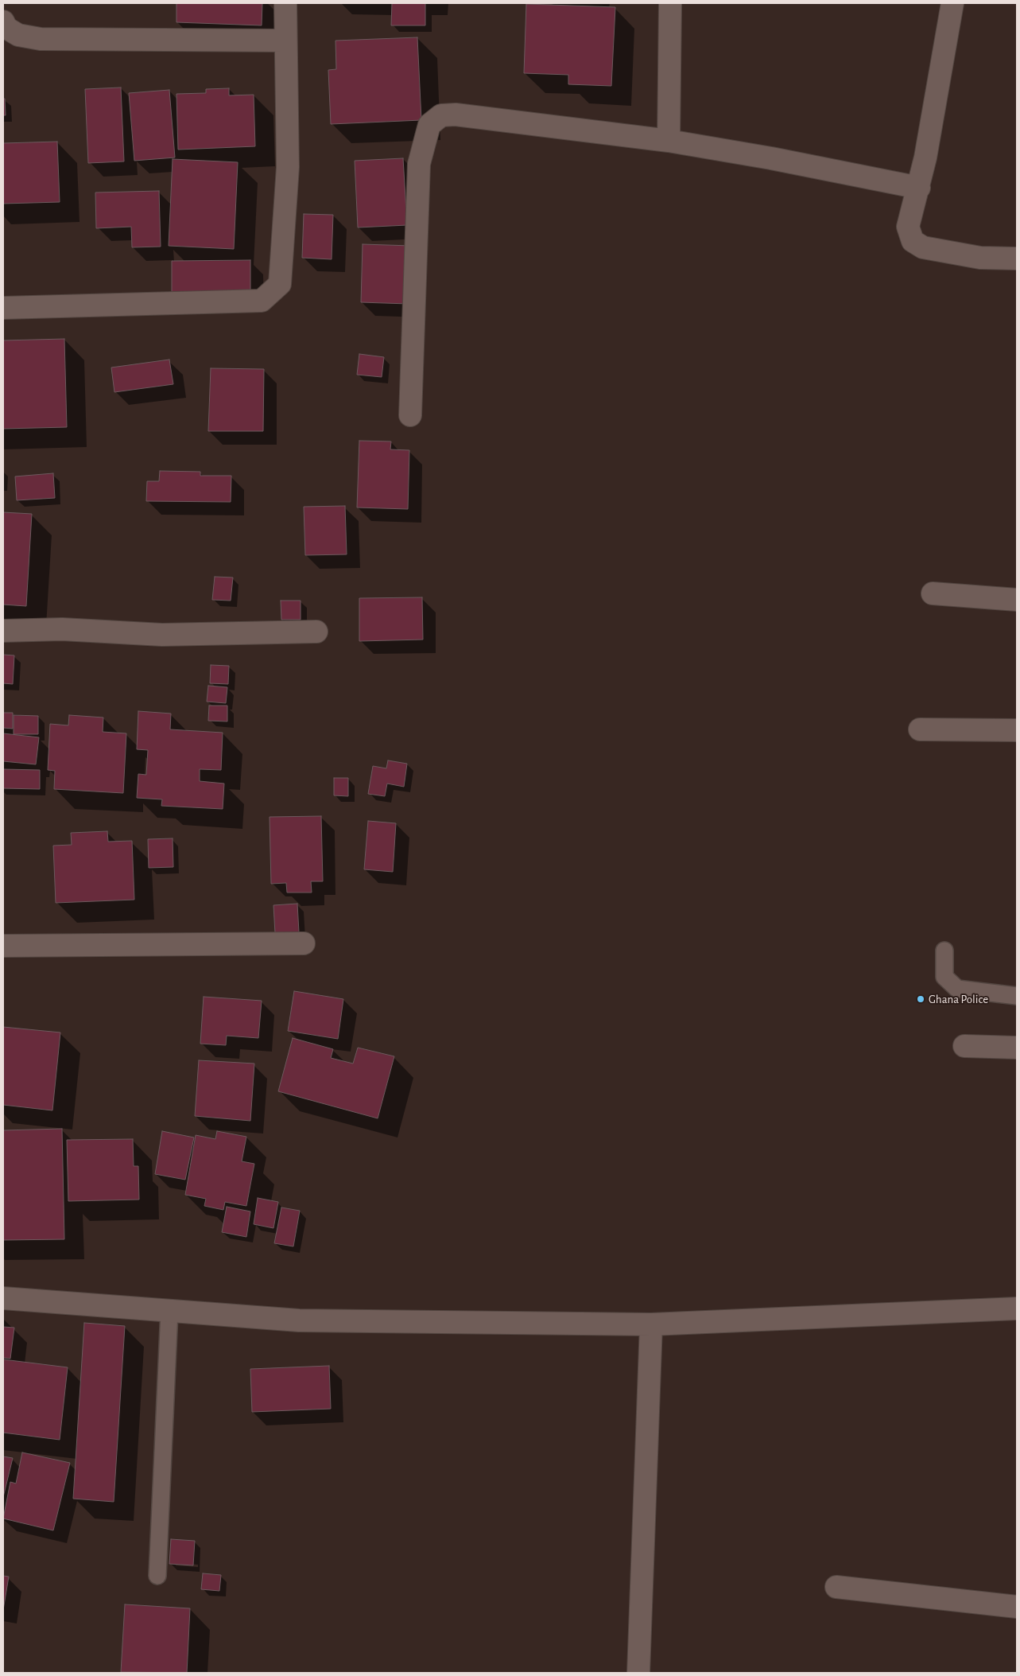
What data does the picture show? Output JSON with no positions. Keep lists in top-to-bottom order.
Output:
{
  "places": ["Ghana Police"]
}
